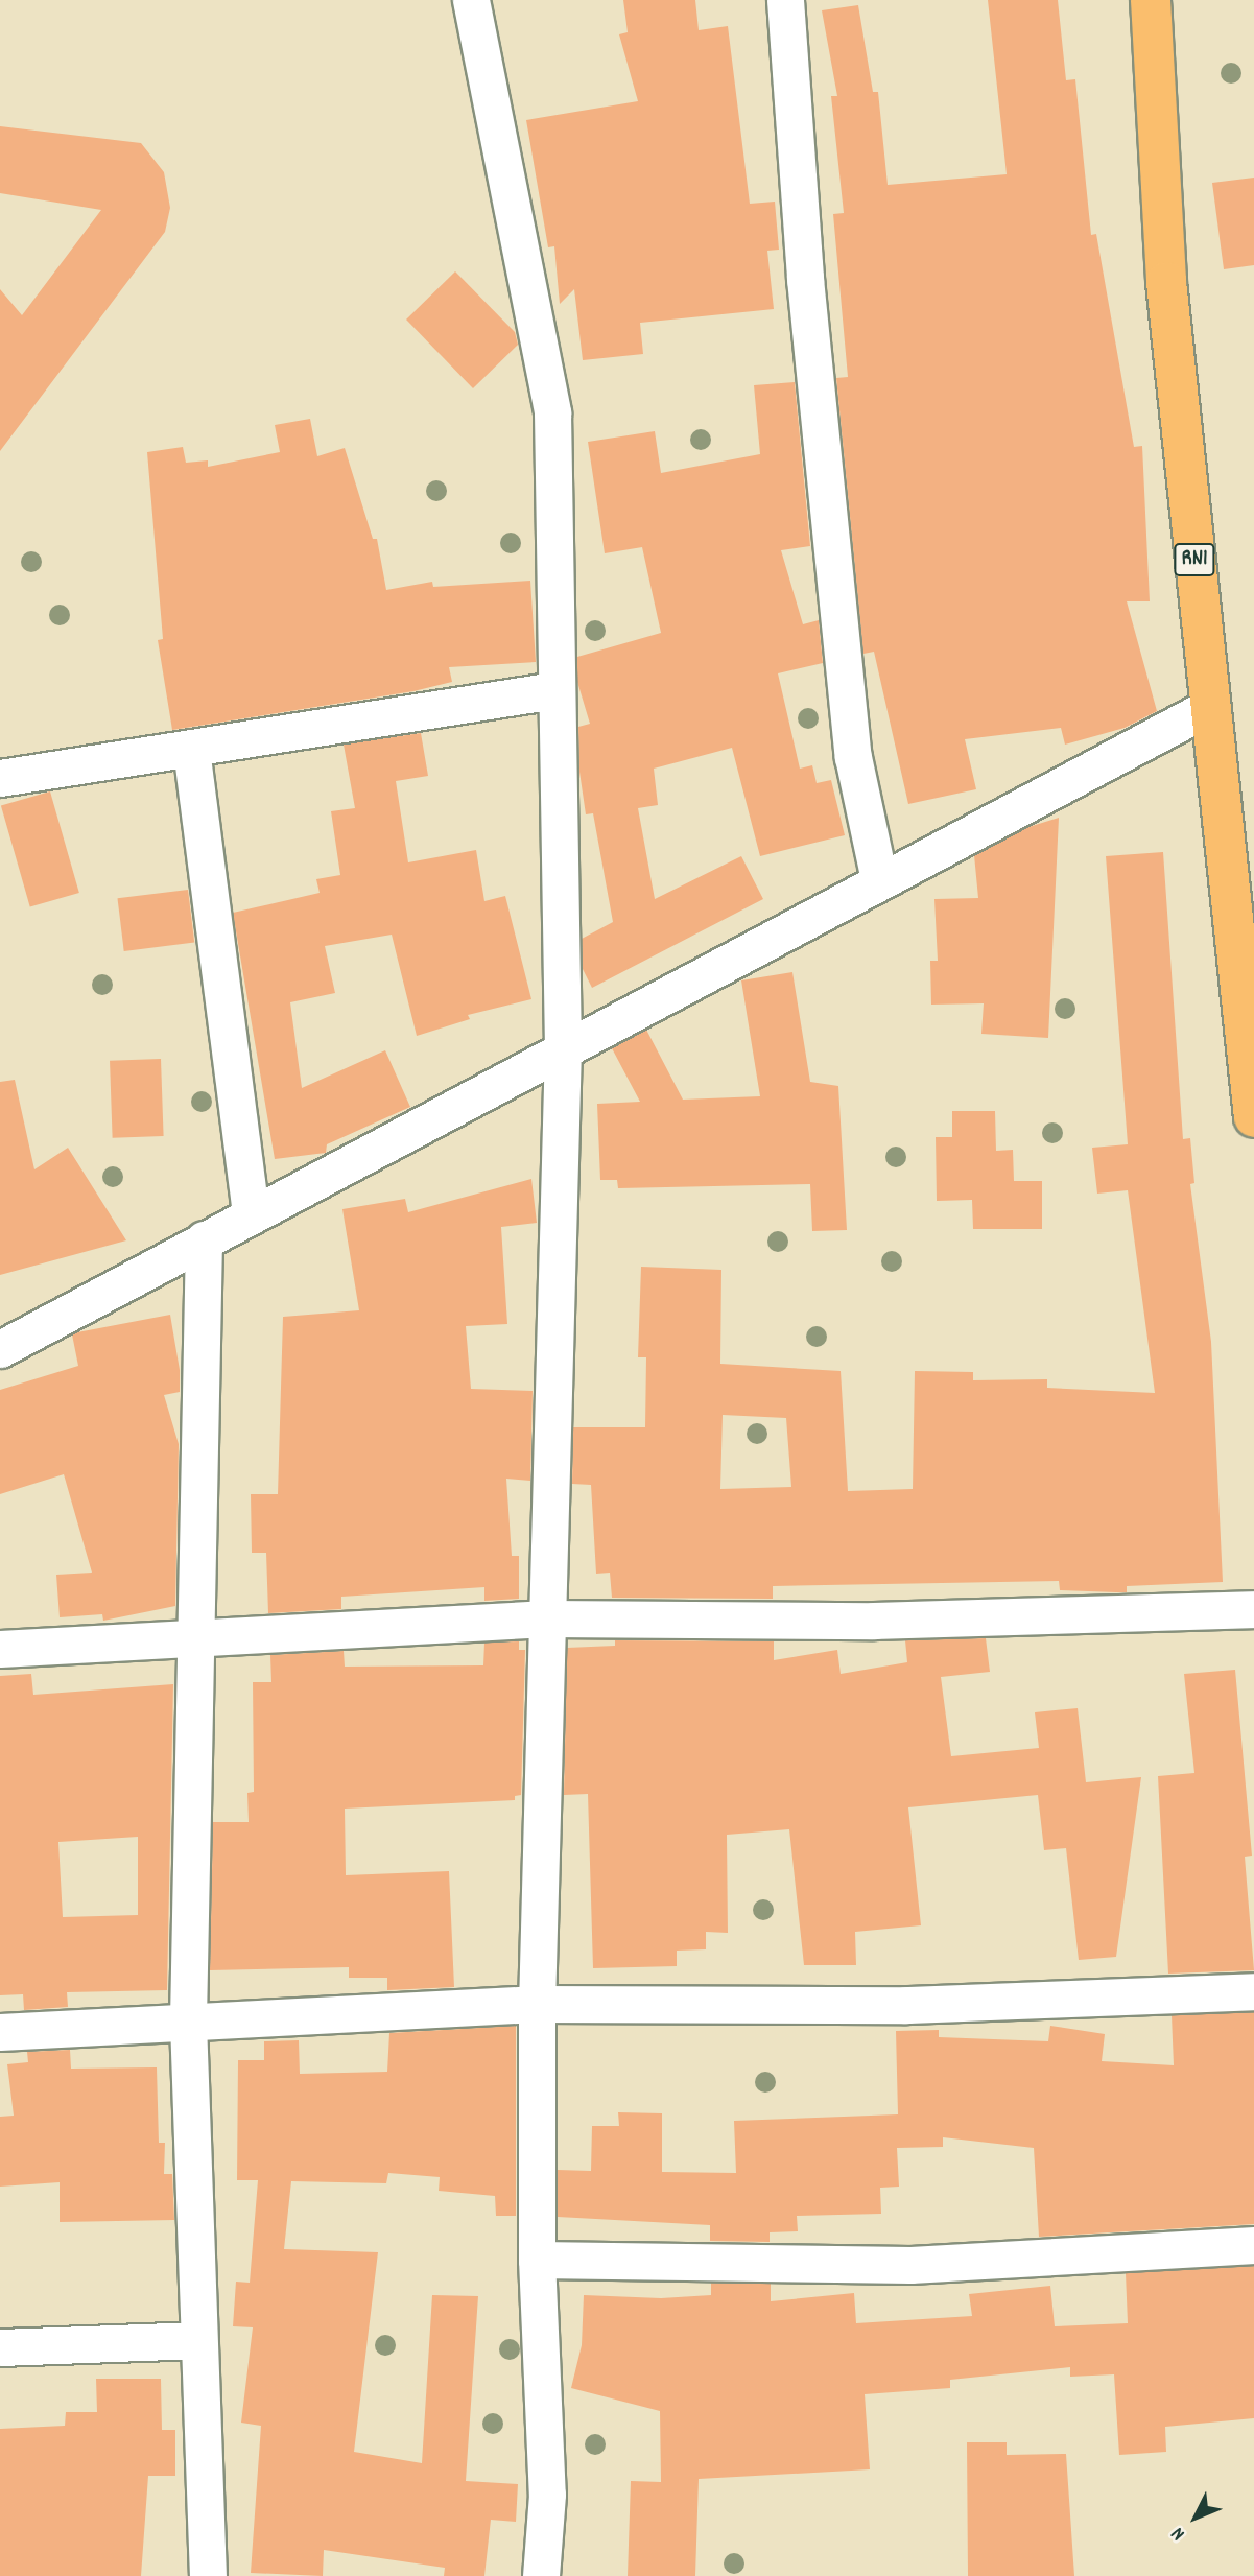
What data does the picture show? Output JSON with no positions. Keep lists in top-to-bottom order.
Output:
{
  "streets": {
    "highway": ["RN1"]
  },
  "north": "bottom left"
}
